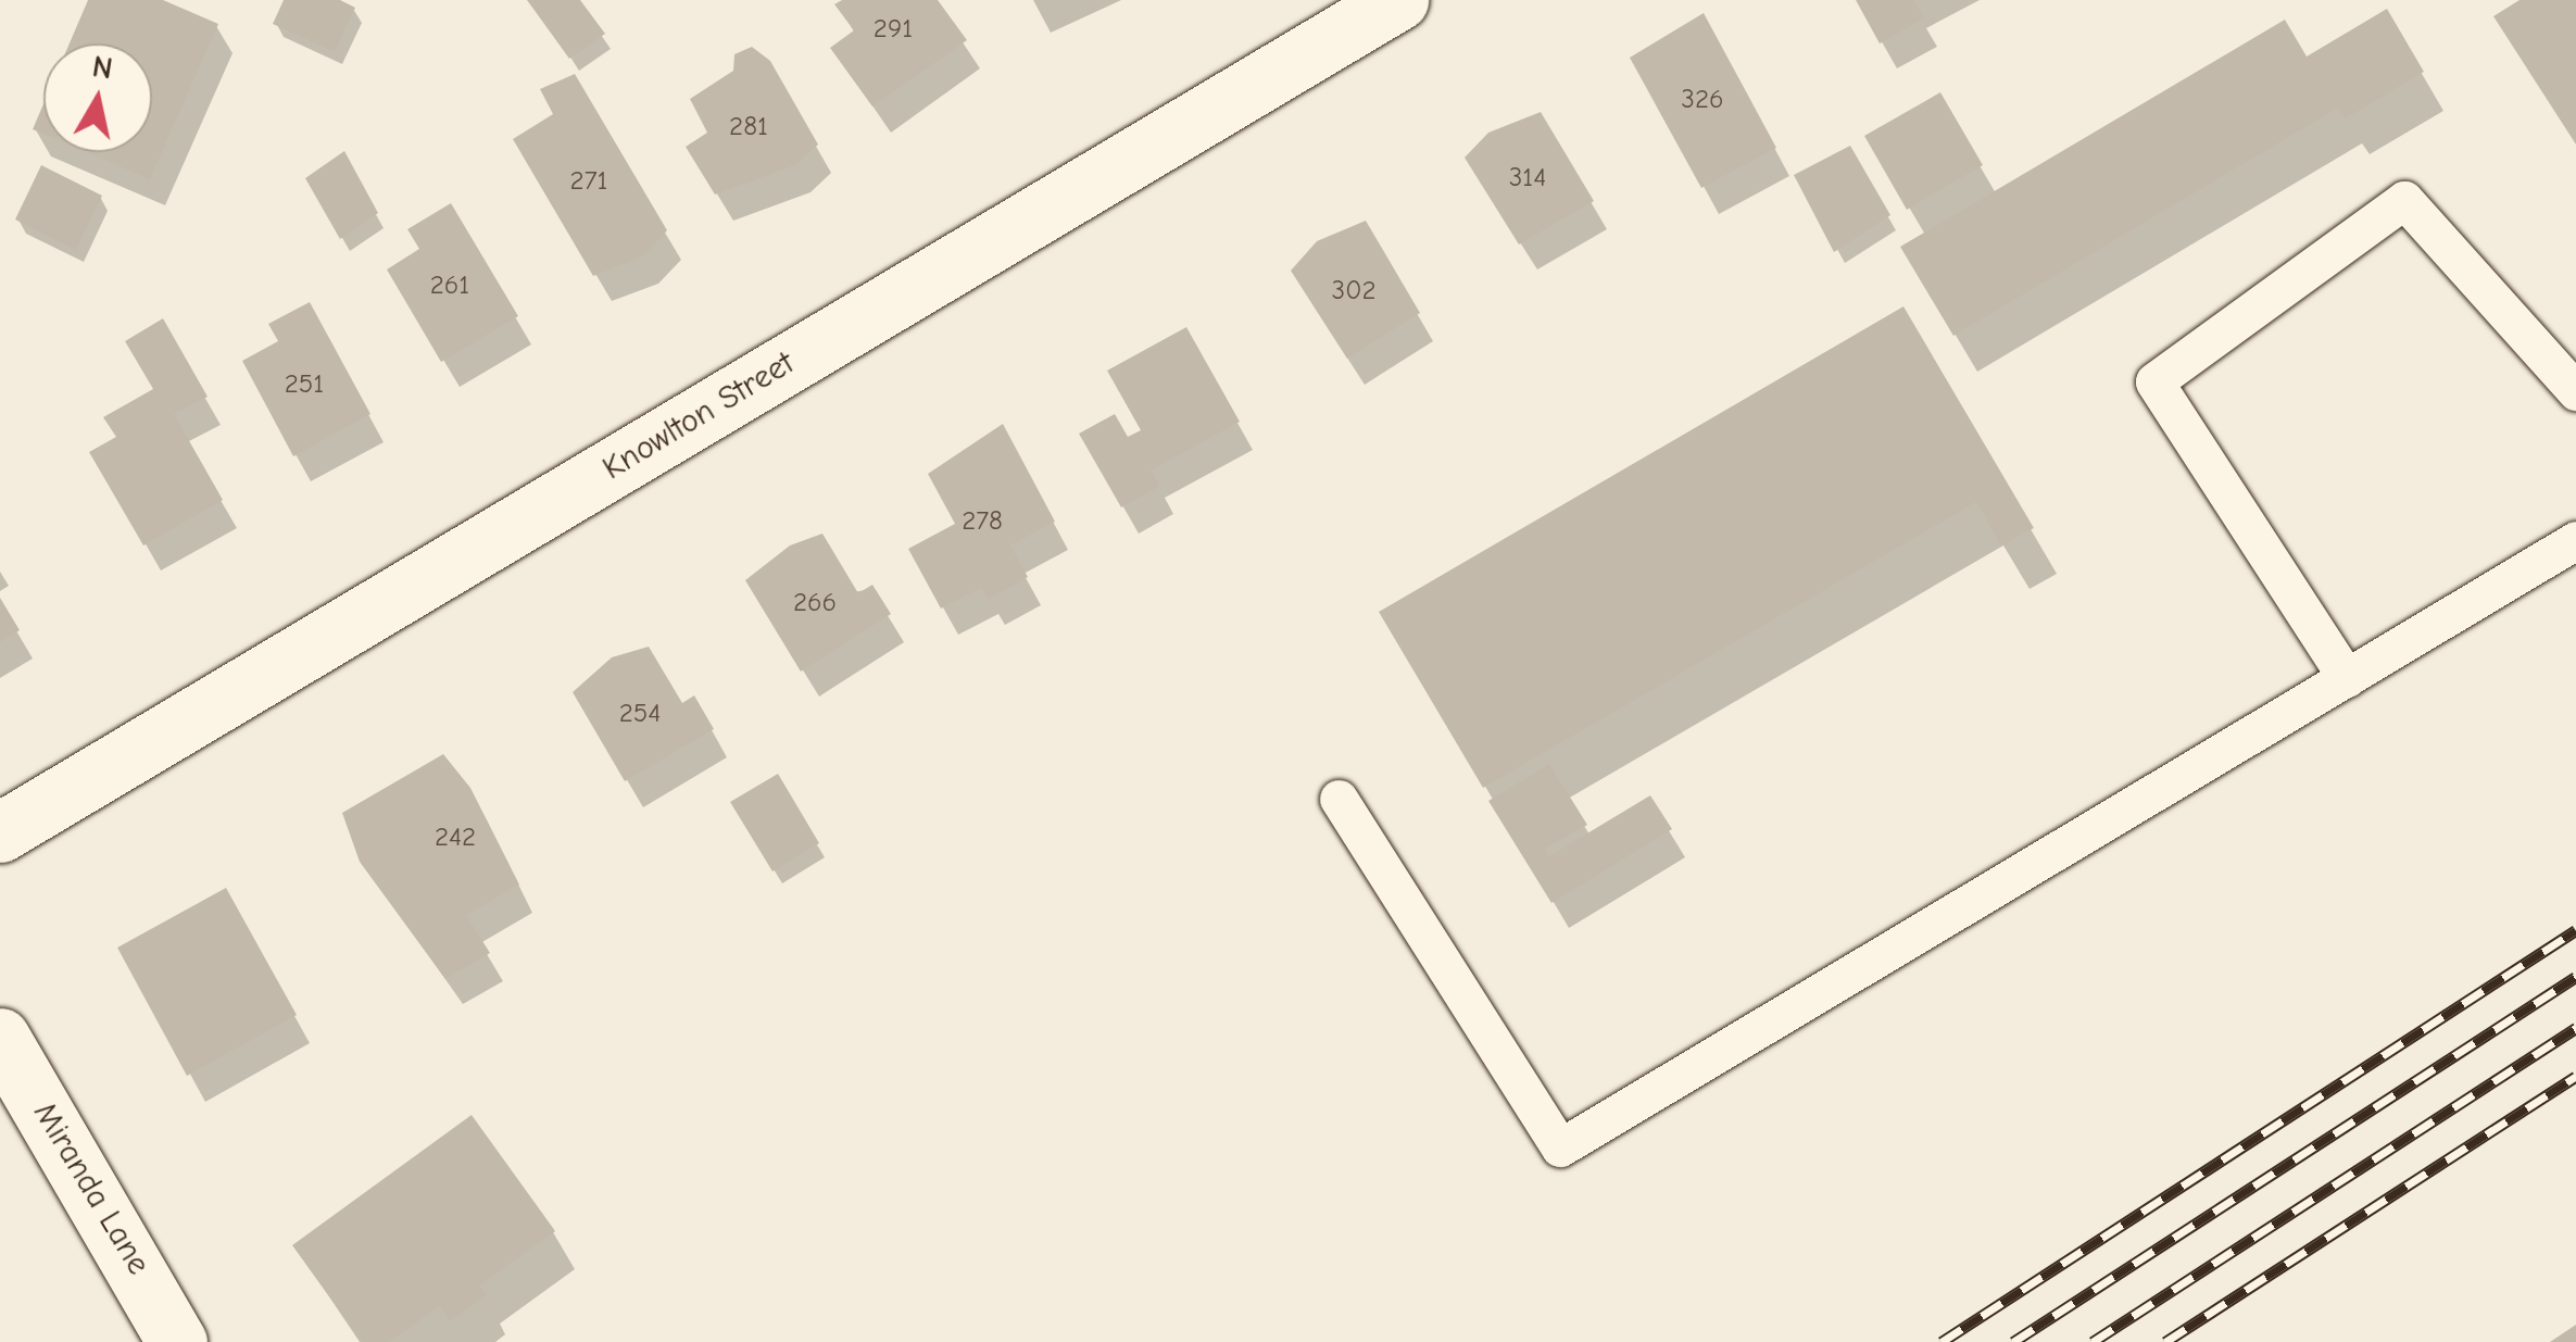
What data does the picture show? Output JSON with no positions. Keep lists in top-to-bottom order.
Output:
{
  "streets": {
    "street": ["Knowlton Street", "Miranda Lane"]
  },
  "house_numbers": [
    "291",
    "326",
    "281",
    "314",
    "271",
    "261",
    "302",
    "251",
    "278",
    "266",
    "254",
    "242"
  ],
  "north": "top"
}
